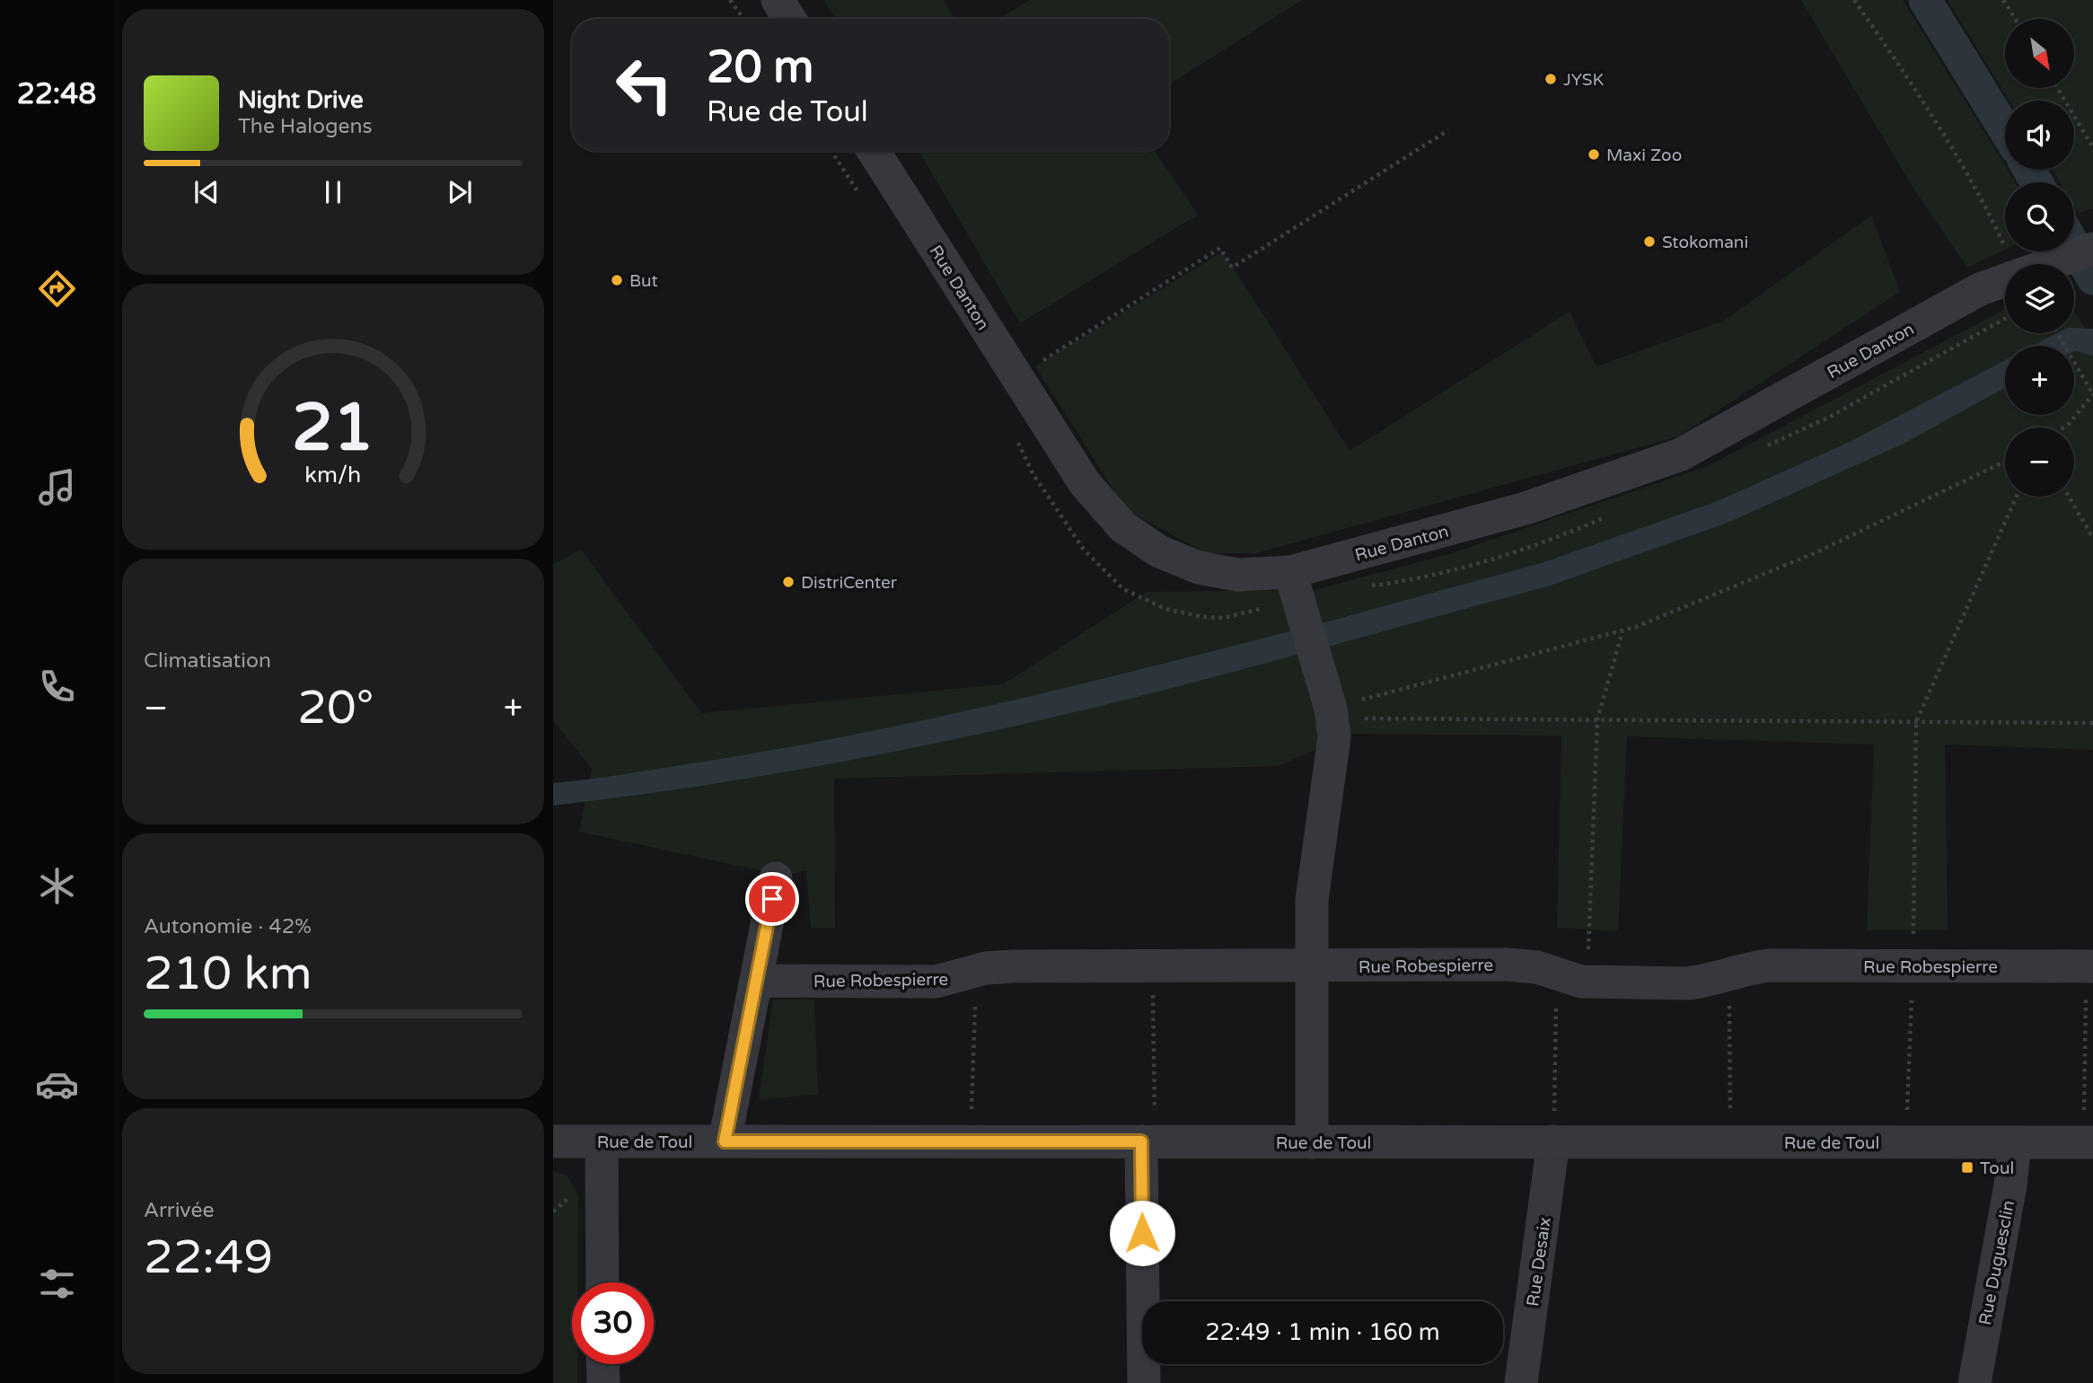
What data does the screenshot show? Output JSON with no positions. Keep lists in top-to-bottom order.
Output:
{
  "streets": {
    "street": [
      "Rue Danton",
      "Rue Robespierre",
      "Rue de Toul",
      "Rue Desaix",
      "Rue Duguesclin"
    ]
  },
  "crossings": [
    ["Rue de Toul", "Rue Desaix"],
    ["Rue de Toul", "Rue Duguesclin"]
  ],
  "places": {
    "other": [
      "JYSK",
      "Maxi Zoo",
      "Stokomani",
      "But",
      "DistriCenter"
    ],
    "transit": ["Toul"]
  },
  "north": "bottom right",
  "page": {
    "tabs": "22:48",
    "map_buttons": ["+", "−"],
    "turn": ["20 m", "Rue de Toul"],
    "song": ["Night Drive", "The Halogens"],
    "tile": [
      "Climatisation",
      ["Autonomie · 42%", "210 km"],
      ["Arrivée", "22:49"]
    ],
    "heat": ["−", "20°", "+"],
    "limit": "30",
    "trip": "22:49 · 1 min · 160 m",
    "gauge": ["21", "km/h"]
  }
}
